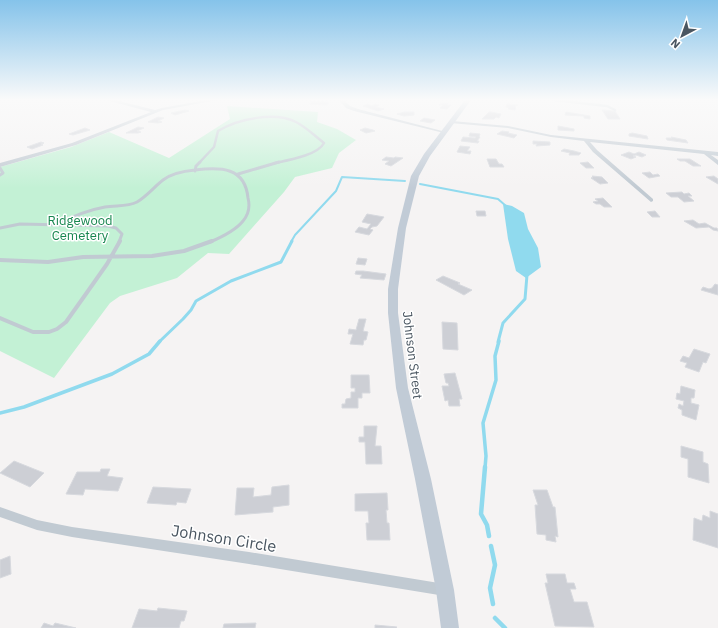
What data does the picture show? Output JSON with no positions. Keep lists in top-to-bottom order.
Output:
{
  "streets": {
    "street": ["Johnson Street", "Johnson Circle"]
  },
  "crossings": [
    ["Johnson Street", "Johnson Circle"]
  ],
  "parks": ["Ridgewood Cemetery"],
  "north": "bottom left"
}
